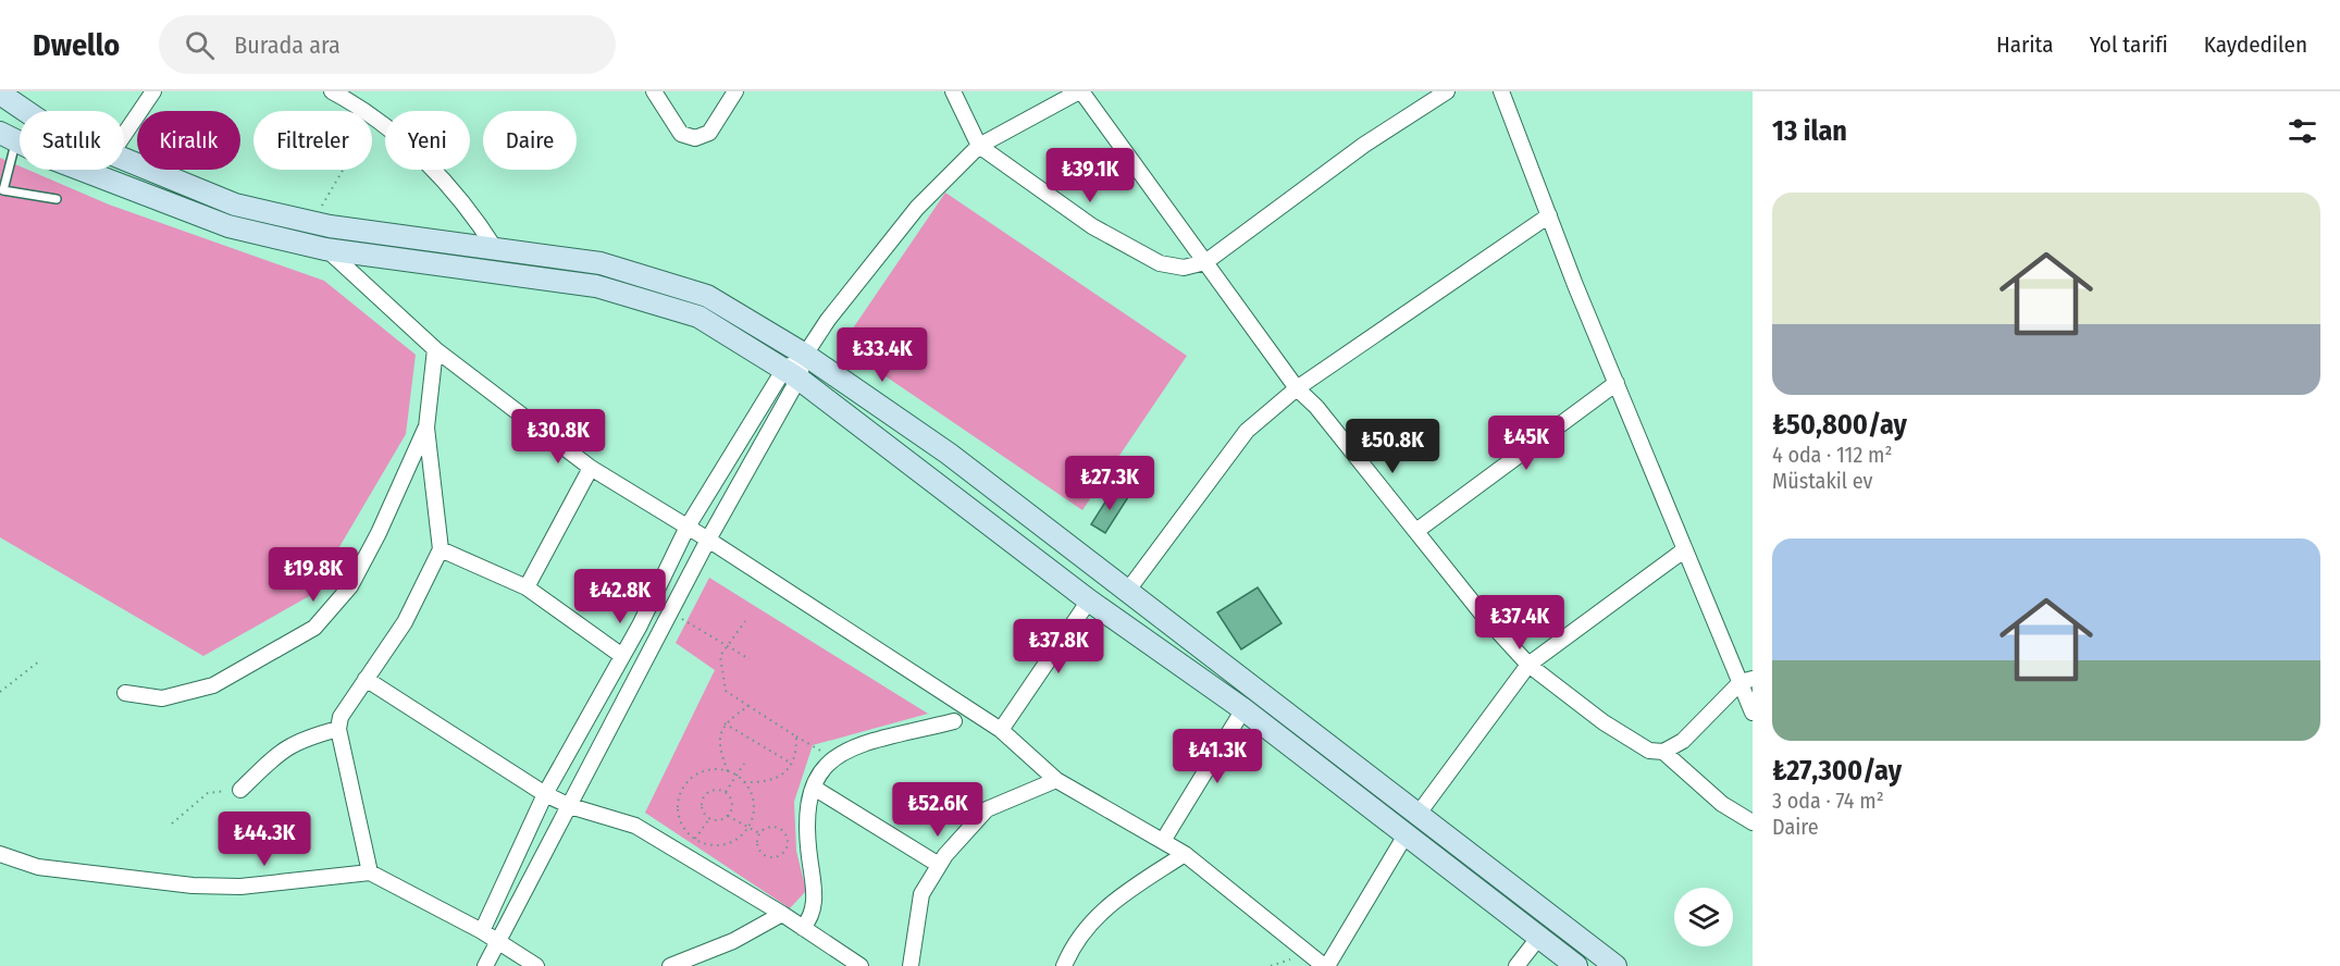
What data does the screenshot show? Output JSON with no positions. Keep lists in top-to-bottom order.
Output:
{
  "page": {
    "header": "Dwello",
    "search": "Burada ara",
    "nav": ["Harita", "Yol tarifi", "Kaydedilen"],
    "heading": "13 ilan",
    "chip": [
      "Satılık",
      "Kiralık",
      "Filtreler",
      "Yeni",
      "Daire"
    ],
    "price": [
      "₺39.1K",
      "₺33.4K",
      "₺30.8K",
      "₺45K",
      "₺50.8K",
      "₺27.3K",
      "₺19.8K",
      "₺42.8K",
      "₺37.4K",
      "₺37.8K",
      "₺41.3K",
      "₺52.6K",
      "₺44.3K"
    ],
    "list": [
      {
        "name": "₺50,800/ay",
        "note": "4 oda · 112 m² · Müstakil ev"
      },
      {
        "name": "₺27,300/ay",
        "note": "3 oda · 74 m² · Daire"
      }
    ]
  }
}
